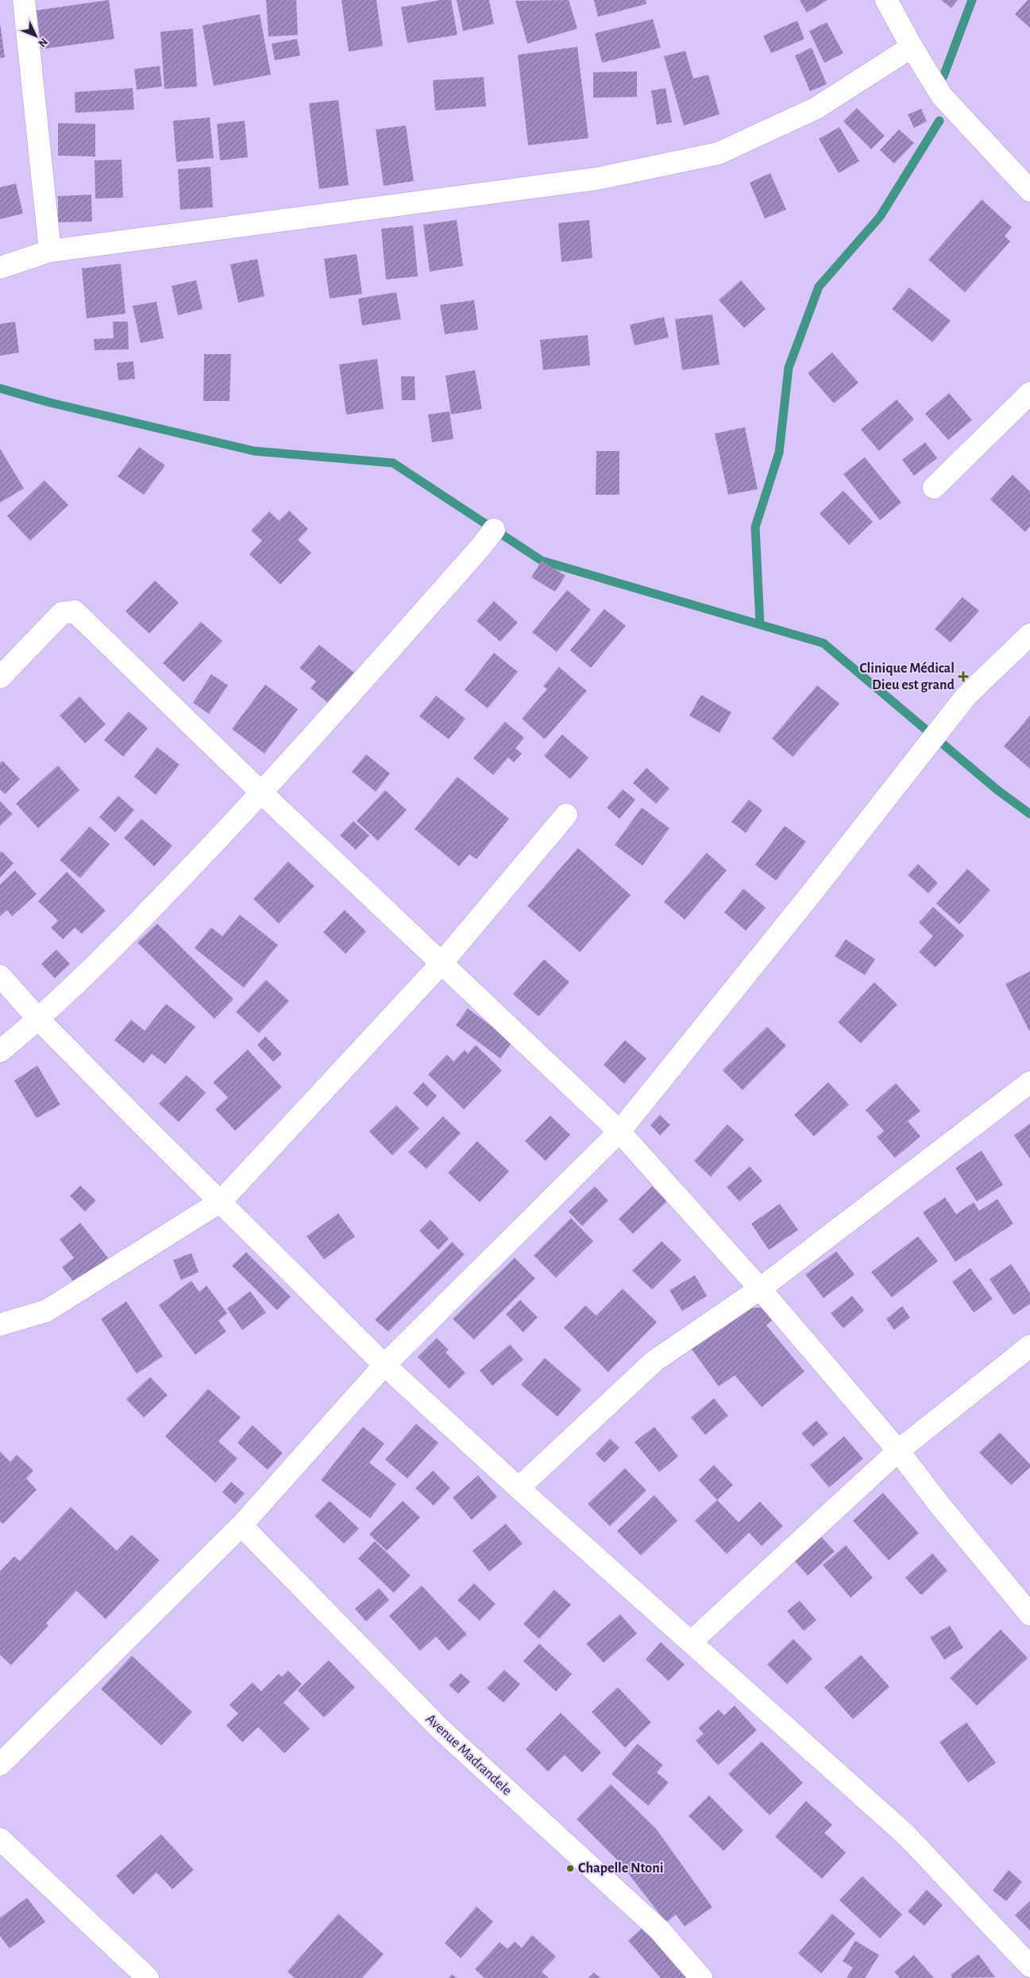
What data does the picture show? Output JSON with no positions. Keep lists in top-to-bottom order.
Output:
{
  "streets": {
    "street": ["Avenue Madrandele"]
  },
  "places": {
    "health": ["Clinique Médical Dieu est grand"],
    "other": ["Chapelle Ntoni"]
  },
  "north": "bottom right"
}
